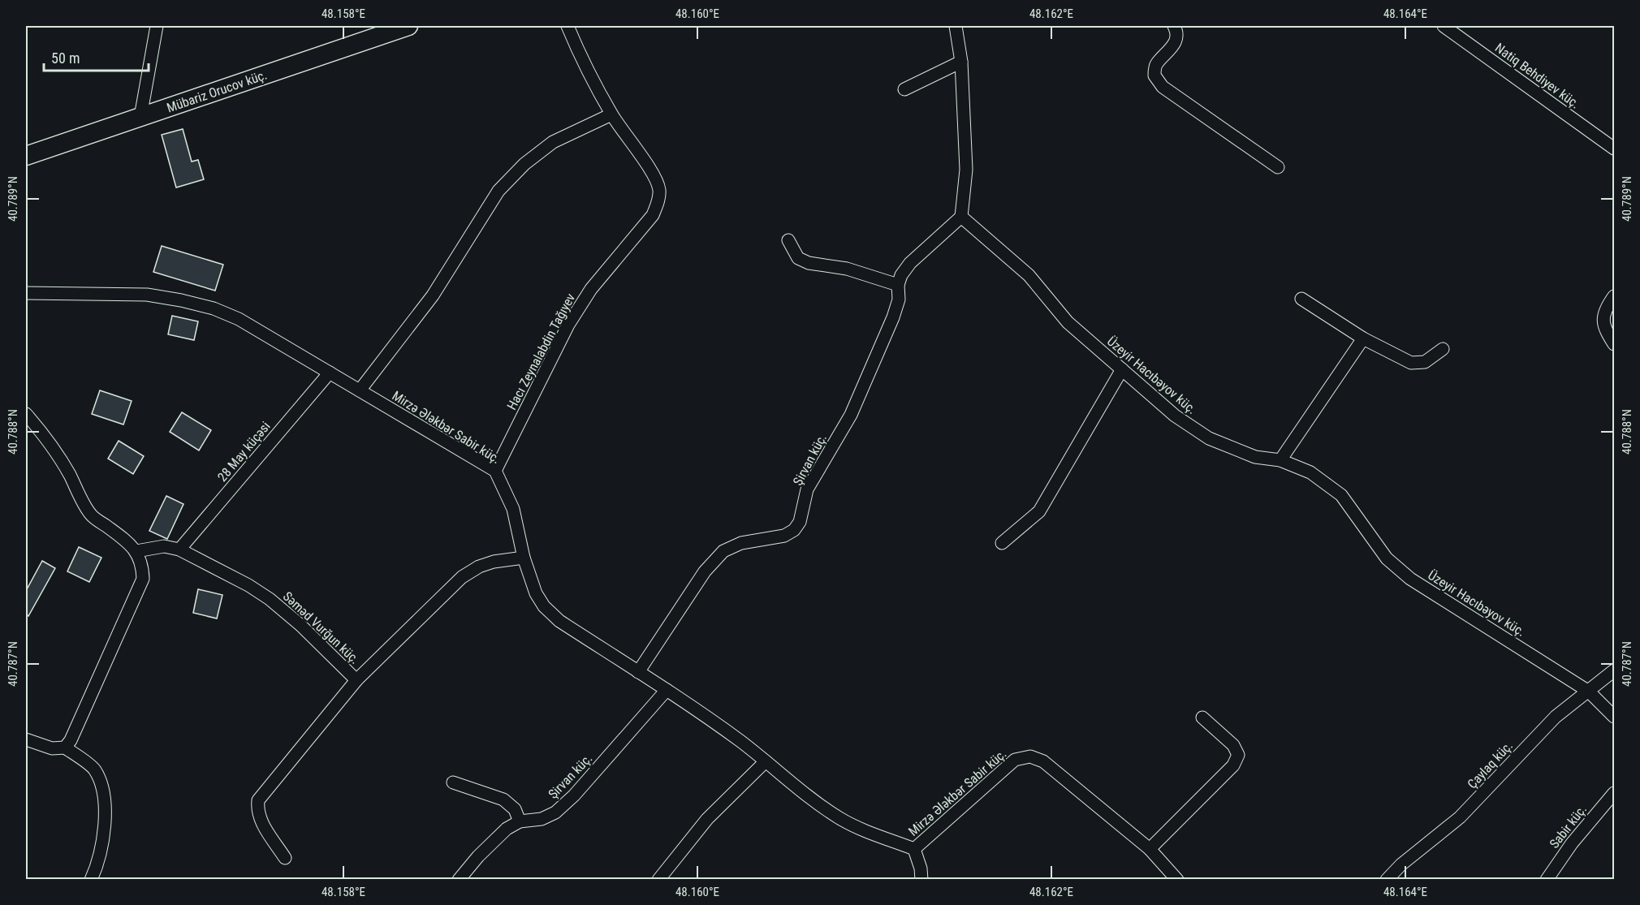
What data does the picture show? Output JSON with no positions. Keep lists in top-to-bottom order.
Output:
{
  "streets": {
    "street": [
      "Natiq Behdiyev küç.",
      "Mübariz Orucov küç.",
      "Hacı Zeynalabdin Tağıyev",
      "Üzeyir Hacıbəyov küç.",
      "Mirzə Ələkbər Sabir küç.",
      "28 May küçəsi",
      "Şirvan küç.",
      "Səməd Vurğun küç.",
      "Çaylaq küç.",
      "Sabir küç."
    ]
  },
  "crossings": [
    ["Hacı Zeynalabdin Tağıyev", "Mirzə Ələkbər Sabir küç."],
    ["Üzeyir Hacıbəyov küç.", "Şirvan küç."],
    ["Üzeyir Hacıbəyov küç.", "Çaylaq küç."],
    ["Mirzə Ələkbər Sabir küç.", "28 May küçəsi"],
    ["Mirzə Ələkbər Sabir küç.", "Şirvan küç."],
    ["Mirzə Ələkbər Sabir küç.", "Səməd Vurğun küç."],
    ["28 May küçəsi", "Səməd Vurğun küç."]
  ],
  "scale_bar": "50 m",
  "coordinates": [
    "48.158°E",
    "48.160°E",
    "48.162°E",
    "48.164°E",
    "40.789°N",
    "40.788°N",
    "40.787°N"
  ]
}
